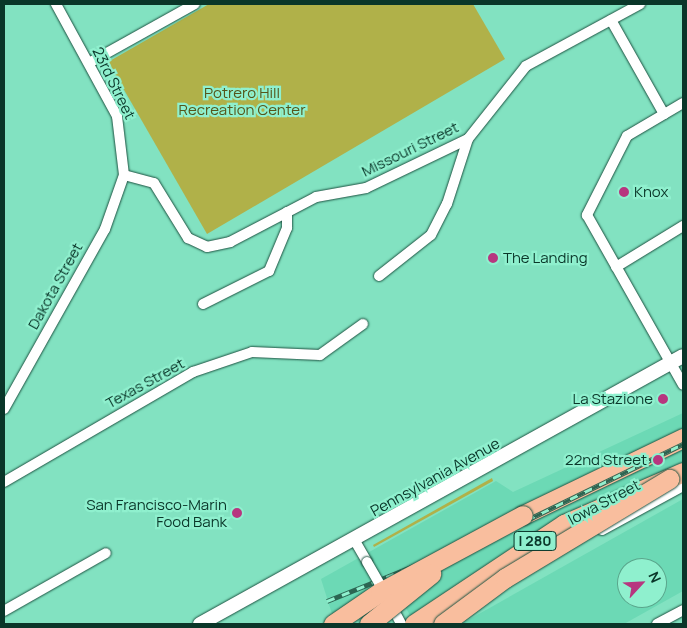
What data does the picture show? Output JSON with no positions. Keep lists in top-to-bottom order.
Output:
{
  "streets": {
    "highway": ["I 280"],
    "main road": ["Pennsylvania Avenue"],
    "street": [
      "23rd Street",
      "Missouri Street",
      "Dakota Street",
      "Texas Street",
      "Iowa Street"
    ]
  },
  "crossings": [
    ["23rd Street", "Missouri Street"],
    ["23rd Street", "Dakota Street"],
    ["Missouri Street", "Dakota Street"],
    ["Iowa Street", "I 280"]
  ],
  "parks": ["Potrero Hill Recreation Center"],
  "places": [
    "Knox",
    "The Landing",
    "La Stazione",
    "22nd Street",
    "San Francisco-Marin Food Bank"
  ],
  "north": "top right"
}
